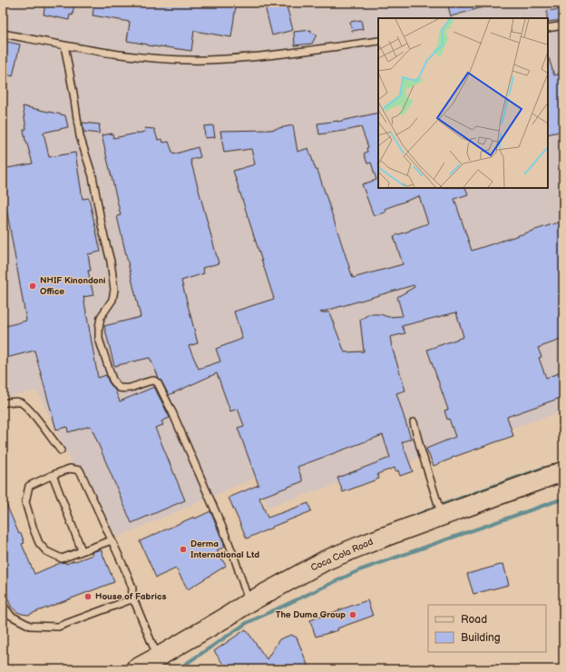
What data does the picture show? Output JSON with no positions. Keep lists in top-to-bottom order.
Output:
{
  "streets": {
    "main road": ["Coca Cola Road"]
  },
  "places": [
    "NHIF Kinondoni Office",
    "Derma International Ltd",
    "House of Fabrics",
    "The Duma Group"
  ],
  "legend": ["Road", "Building"]
}
